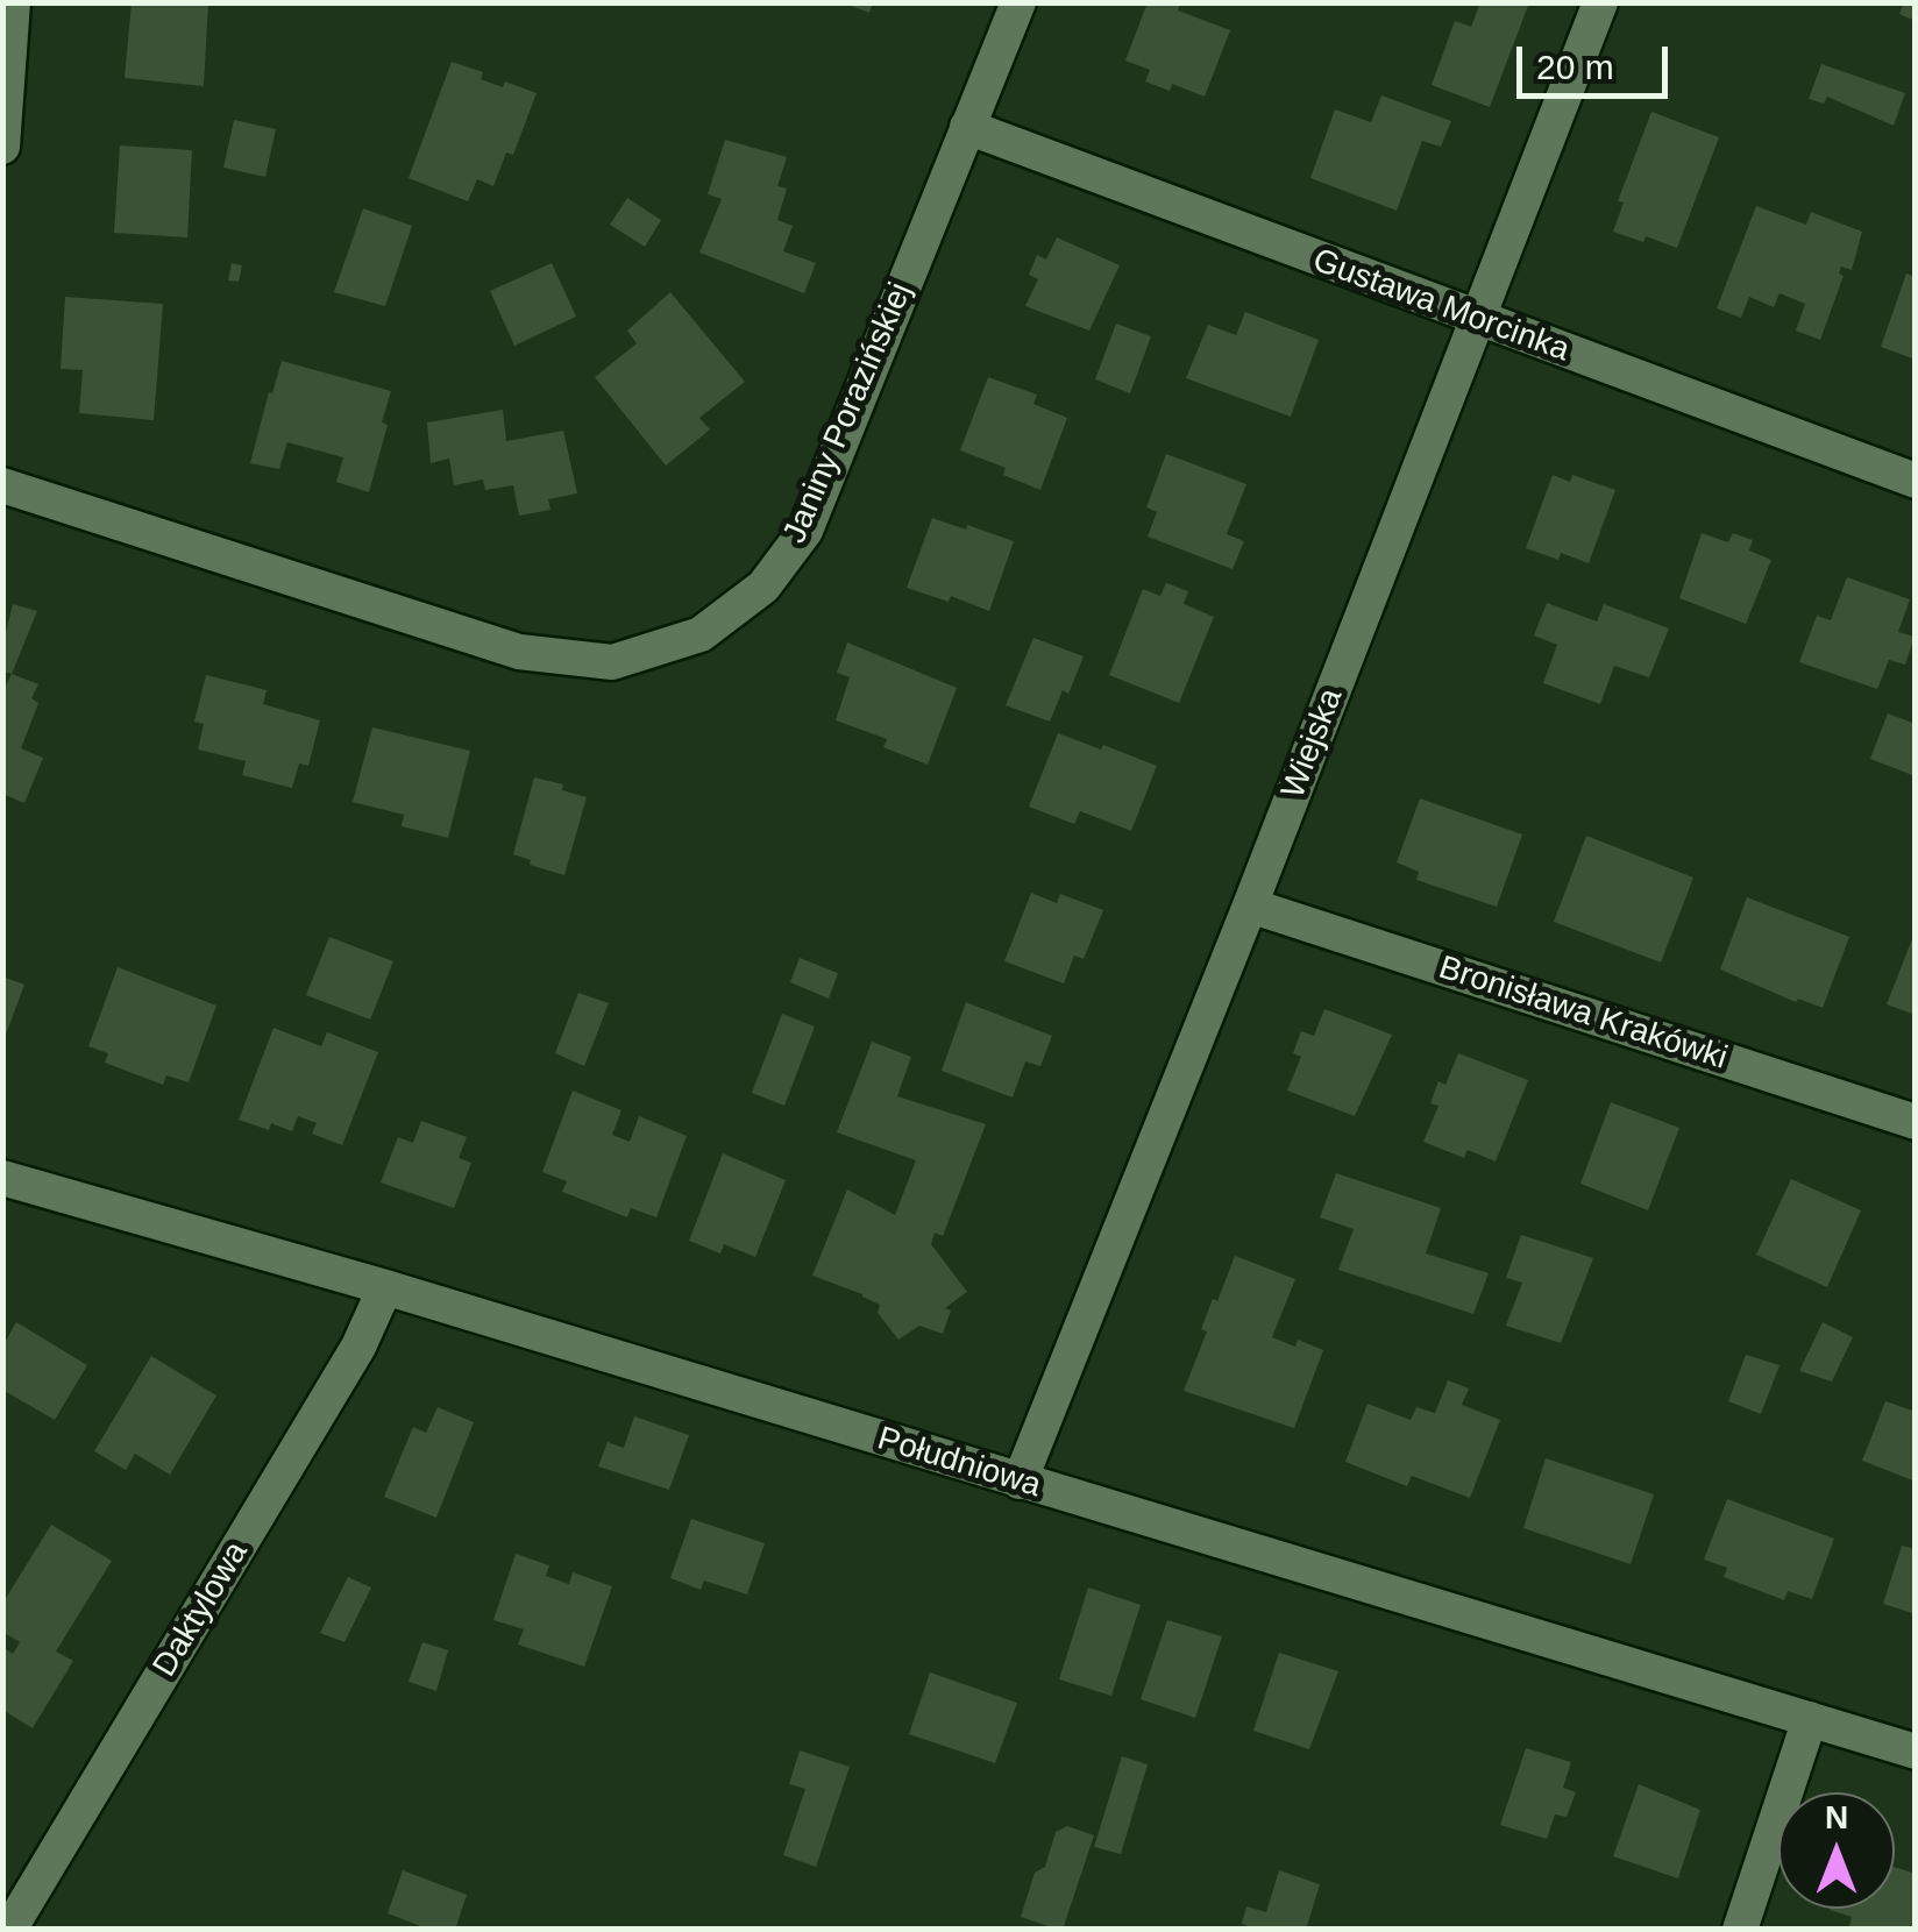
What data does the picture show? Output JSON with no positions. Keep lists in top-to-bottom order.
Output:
{
  "streets": {
    "street": [
      "Gustawa Morcinka",
      "Janiny Porazińskiej",
      "Wiejska",
      "Bronisława Krakówki",
      "Południowa",
      "Daktylowa"
    ]
  },
  "crossings": [
    ["Gustawa Morcinka", "Janiny Porazińskiej"],
    ["Gustawa Morcinka", "Wiejska"],
    ["Wiejska", "Bronisława Krakówki"],
    ["Wiejska", "Południowa"],
    ["Południowa", "Daktylowa"]
  ],
  "scale_bar": "20 m",
  "north": "top"
}
